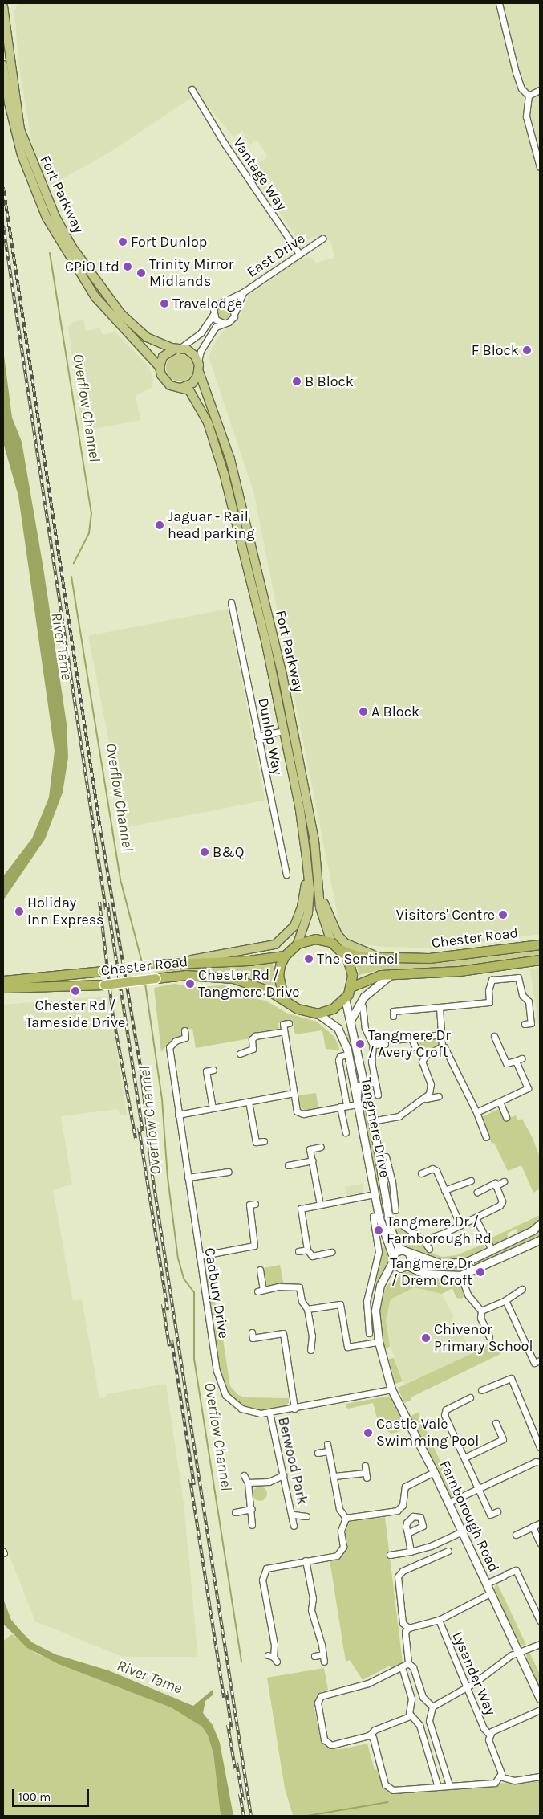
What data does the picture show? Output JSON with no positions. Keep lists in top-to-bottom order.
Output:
{
  "streets": {
    "highway": ["Chester Road"],
    "main road": ["Fort Parkway"],
    "street": [
      "Vantage Way",
      "East Drive",
      "Dunlop Way",
      "Tangmere Drive",
      "Cadbury Drive",
      "Berwood Park",
      "Farnborough Road",
      "Lysander Way"
    ]
  },
  "crossings": [
    ["Vantage Way", "East Drive"],
    ["Fort Parkway", "Chester Road"],
    ["Fort Parkway", "Tangmere Drive"],
    ["Chester Road", "Tangmere Drive"],
    ["Tangmere Drive", "Farnborough Road"],
    ["Cadbury Drive", "Berwood Park"],
    ["Cadbury Drive", "Farnborough Road"]
  ],
  "water": ["Overflow Channel", "River Tame"],
  "places": [
    "Fort Dunlop",
    "CPiO Ltd",
    "Trinity Mirror Midlands",
    "Travelodge",
    "F Block",
    "B Block",
    "Jaguar - Rail head parking",
    "A Block",
    "B&Q",
    "Holiday Inn Express",
    "Visitors' Centre",
    "The Sentinel",
    "Chester Rd / Tangmere Drive",
    "Chester Rd / Tameside Drive",
    "Tangmere Dr / Avery Croft",
    "Tangmere Dr / Farnborough Rd",
    "Tangmere Dr / Drem Croft",
    "Chivenor Primary School",
    "Castle Vale Swimming Pool"
  ],
  "scale_bar": "100 m"
}
